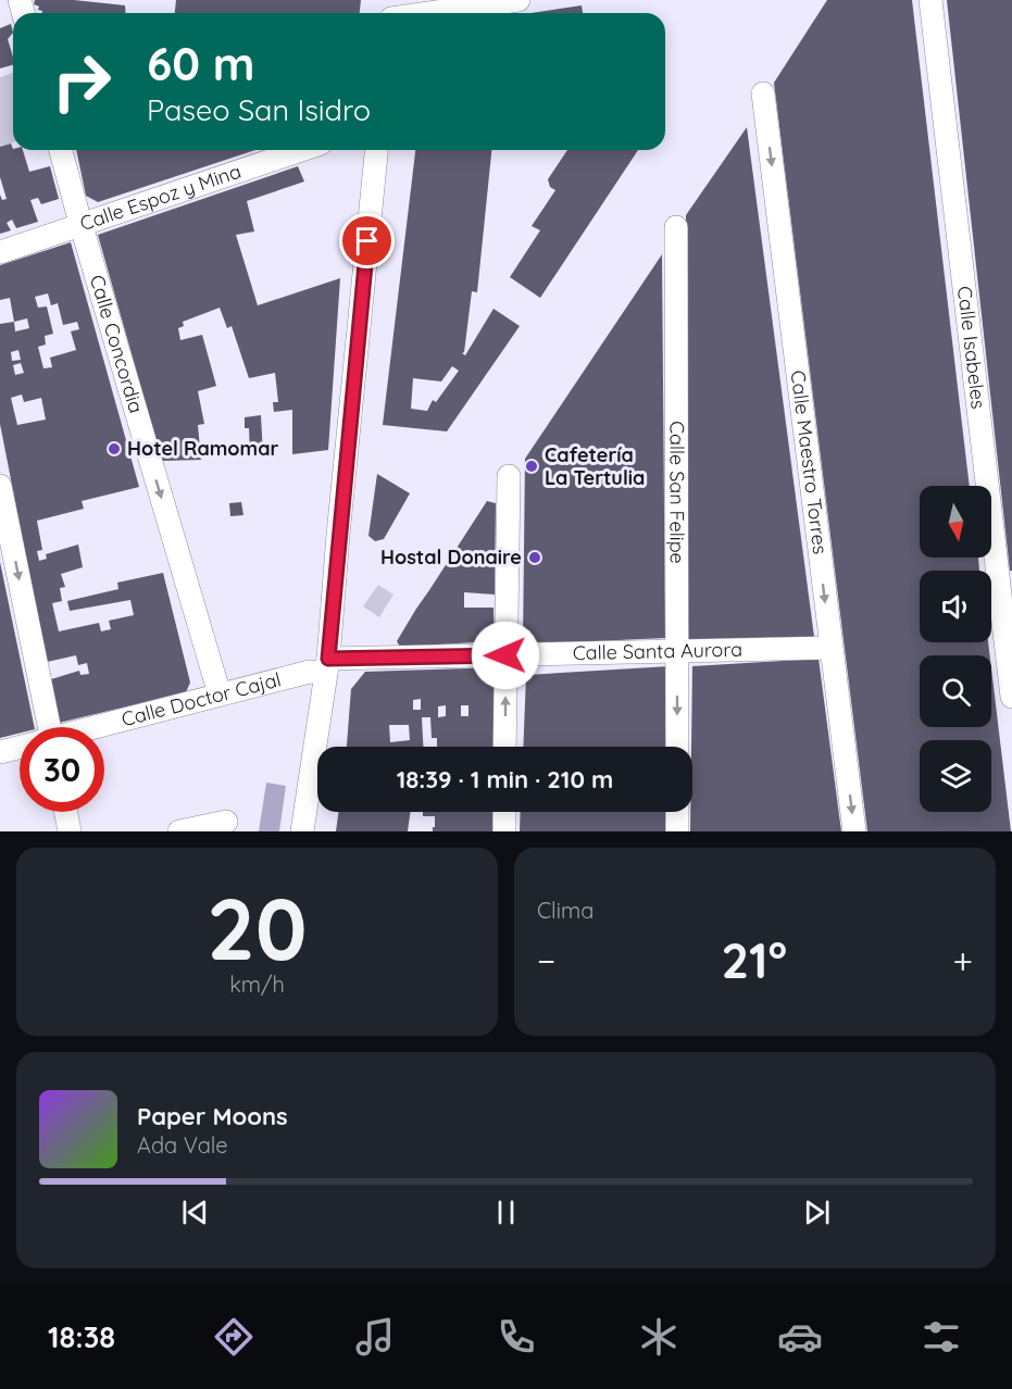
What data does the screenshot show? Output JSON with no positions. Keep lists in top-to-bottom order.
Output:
{
  "streets": {
    "street": [
      "Calle Espoz y Mina",
      "Calle Concordia",
      "Calle Isabeles",
      "Calle Maestro Torres",
      "Calle San Felipe",
      "Calle Santa Aurora",
      "Calle Doctor Cajal"
    ]
  },
  "crossings": [
    ["Calle Espoz y Mina", "Calle Concordia"],
    ["Calle Concordia", "Calle Doctor Cajal"],
    ["Calle Maestro Torres", "Calle Santa Aurora"],
    ["Calle San Felipe", "Calle Santa Aurora"],
    ["Calle Santa Aurora", "Calle Doctor Cajal"]
  ],
  "one_way": ["Calle Maestro Torres"],
  "places": ["Hotel Ramomar", "Cafetería La Tertulia", "Hostal Donaire"],
  "north": "bottom",
  "page": {
    "turn": ["60 m", "Paseo San Isidro"],
    "limit": "30",
    "trip": "18:39 · 1 min · 210 m",
    "tile": [
      ["20", "km/h"],
      "Clima"
    ],
    "heat": ["−", "21°", "+"],
    "song": ["Paper Moons", "Ada Vale"],
    "tabs": "18:38"
  }
}
